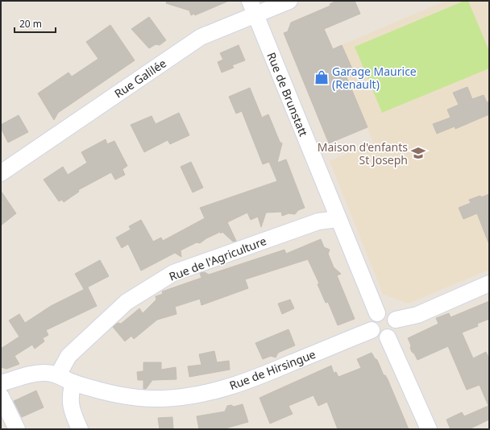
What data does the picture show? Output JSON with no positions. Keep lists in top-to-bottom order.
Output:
{
  "streets": {
    "street": [
      "Rue Galilée",
      "Rue de Brunstatt",
      "Rue de l'Agriculture",
      "Rue de Hirsingue"
    ]
  },
  "crossings": [
    ["Rue Galilée", "Rue de Brunstatt"],
    ["Rue de Brunstatt", "Rue de l'Agriculture"],
    ["Rue de Brunstatt", "Rue de Hirsingue"],
    ["Rue de l'Agriculture", "Rue de Hirsingue"]
  ],
  "places": {
    "shop": ["Garage Maurice (Renault)"],
    "school or university": ["Maison d'enfants St Joseph"]
  },
  "scale_bar": "20 m"
}
